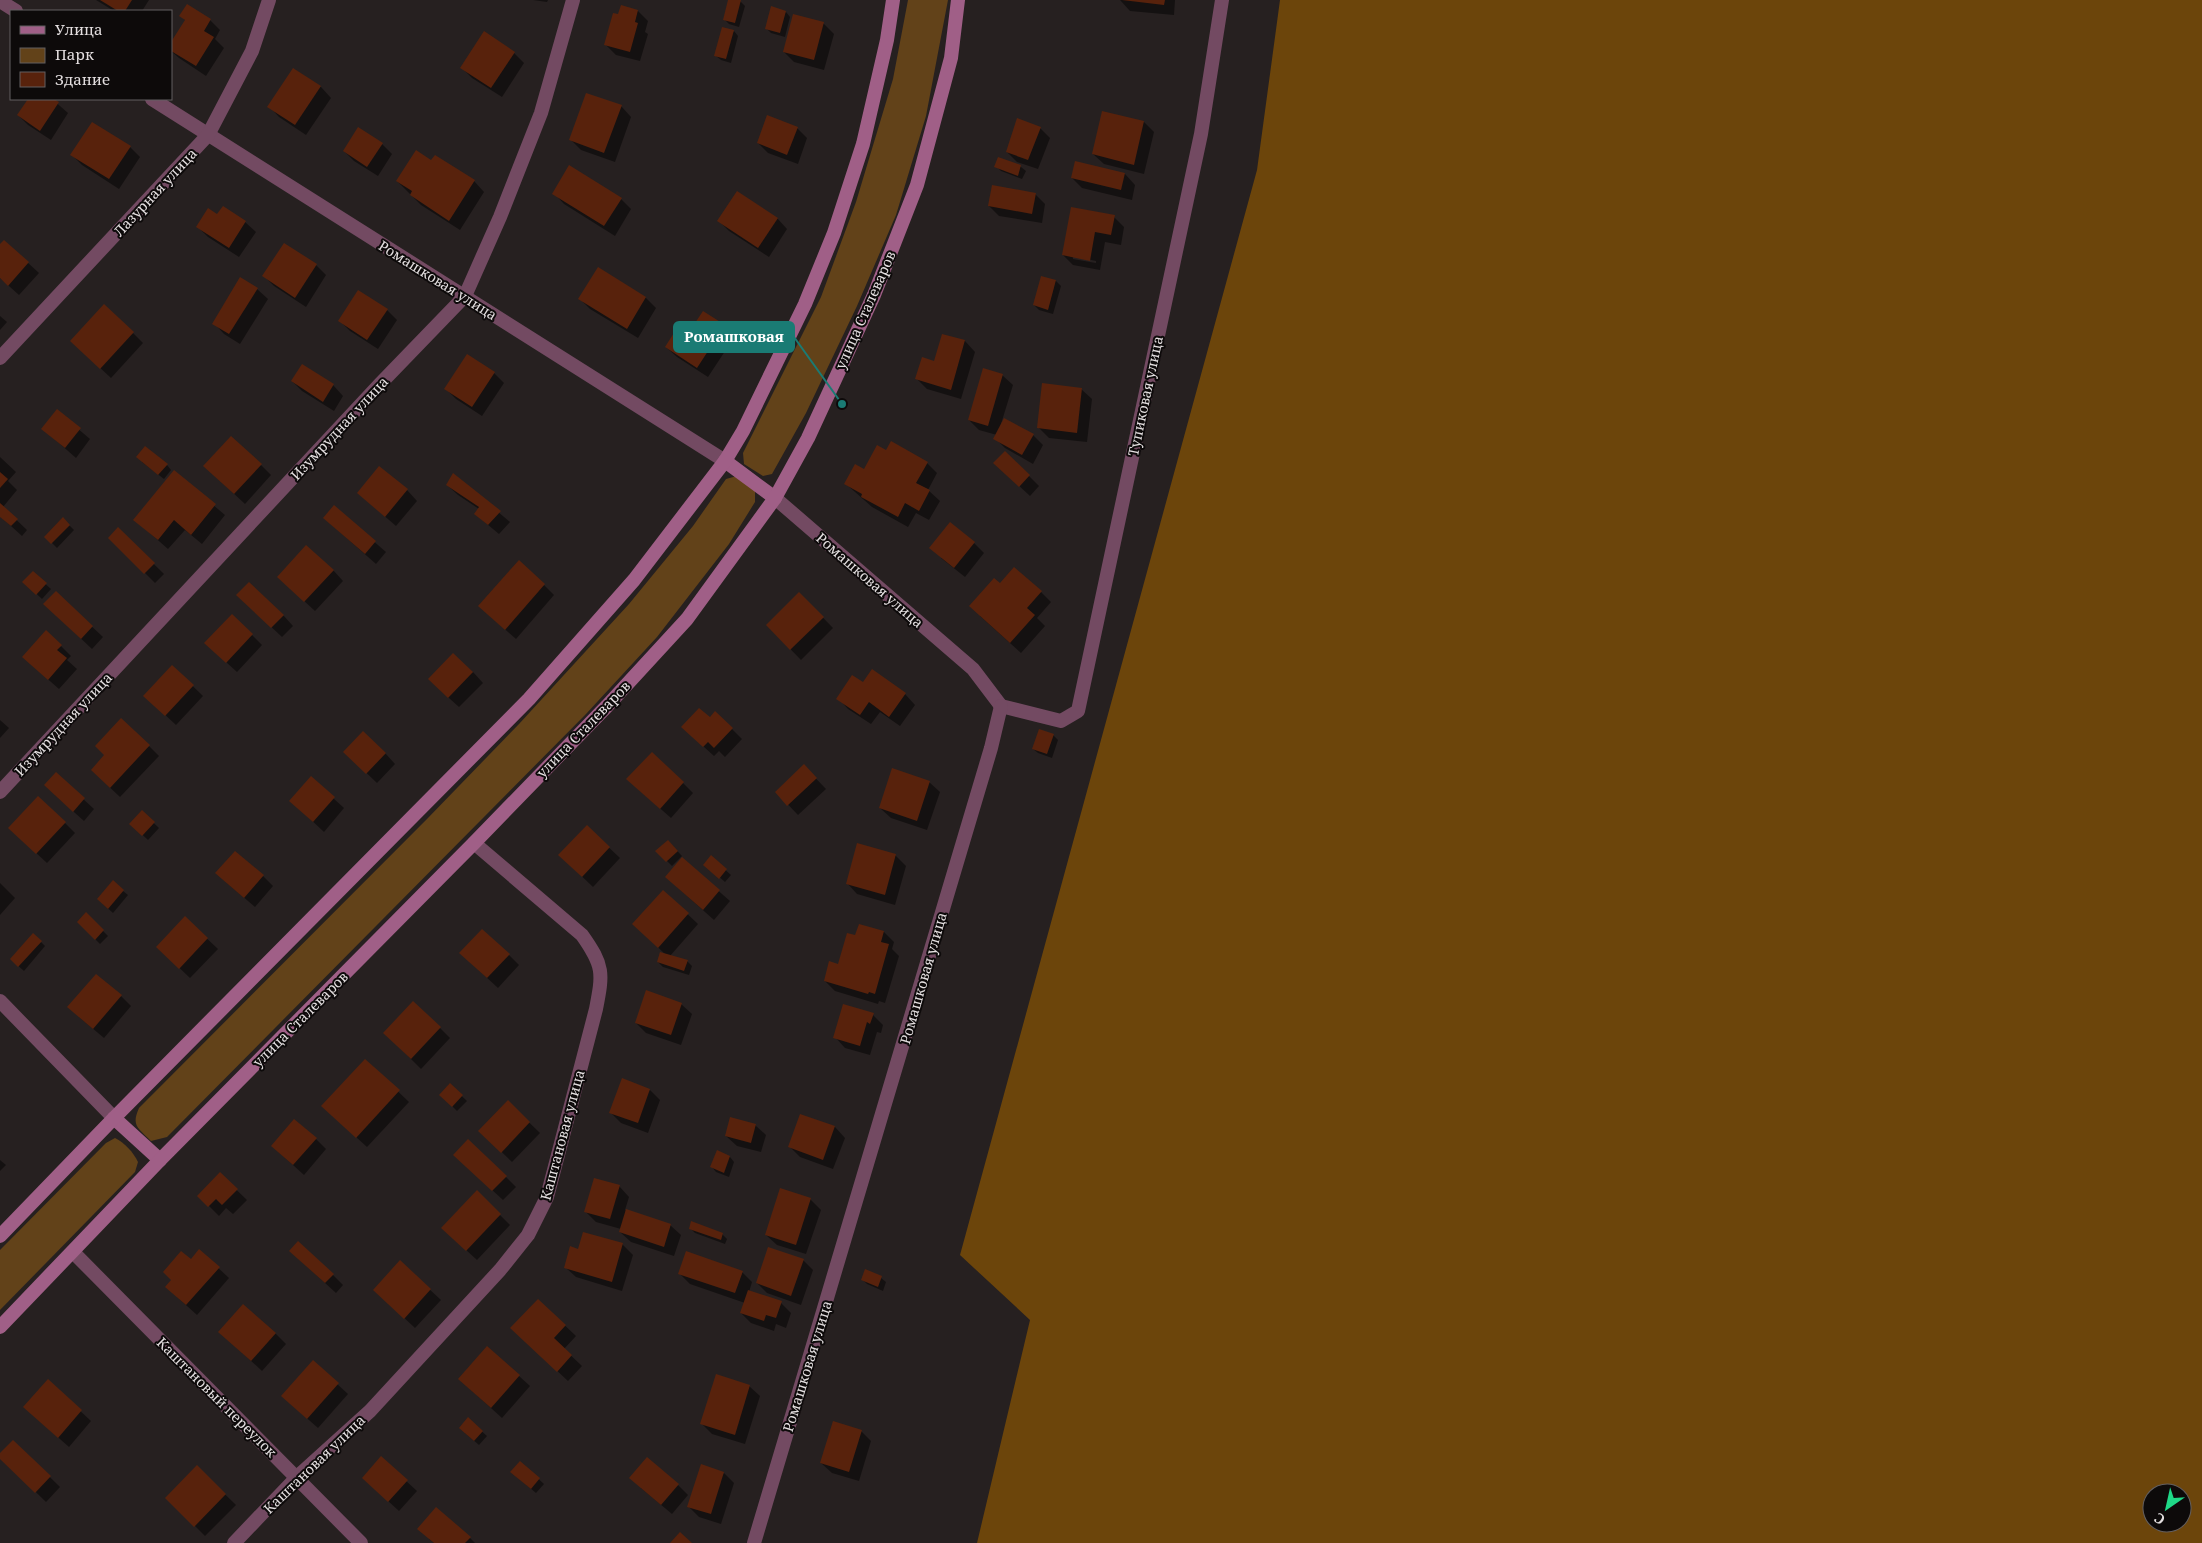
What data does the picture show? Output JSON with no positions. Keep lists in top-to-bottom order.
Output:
{
  "streets": {
    "main road": ["улица Сталеваров"],
    "street": [
      "Лазурная улица",
      "Ромашковая улица",
      "Тупиковая улица",
      "Изумрудная улица",
      "Каштановая улица",
      "Каштановый переулок"
    ]
  },
  "crossings": [
    ["Лазурная улица", "Ромашковая улица"],
    ["Ромашковая улица", "улица Сталеваров"],
    ["Ромашковая улица", "Тупиковая улица"],
    ["Ромашковая улица", "Изумрудная улица"],
    ["улица Сталеваров", "Каштановая улица"],
    ["улица Сталеваров", "Каштановый переулок"],
    ["Каштановая улица", "Каштановый переулок"]
  ],
  "places": ["Ромашковая"],
  "legend": ["Улица", "Парк", "Здание"],
  "north": "bottom left"
}
